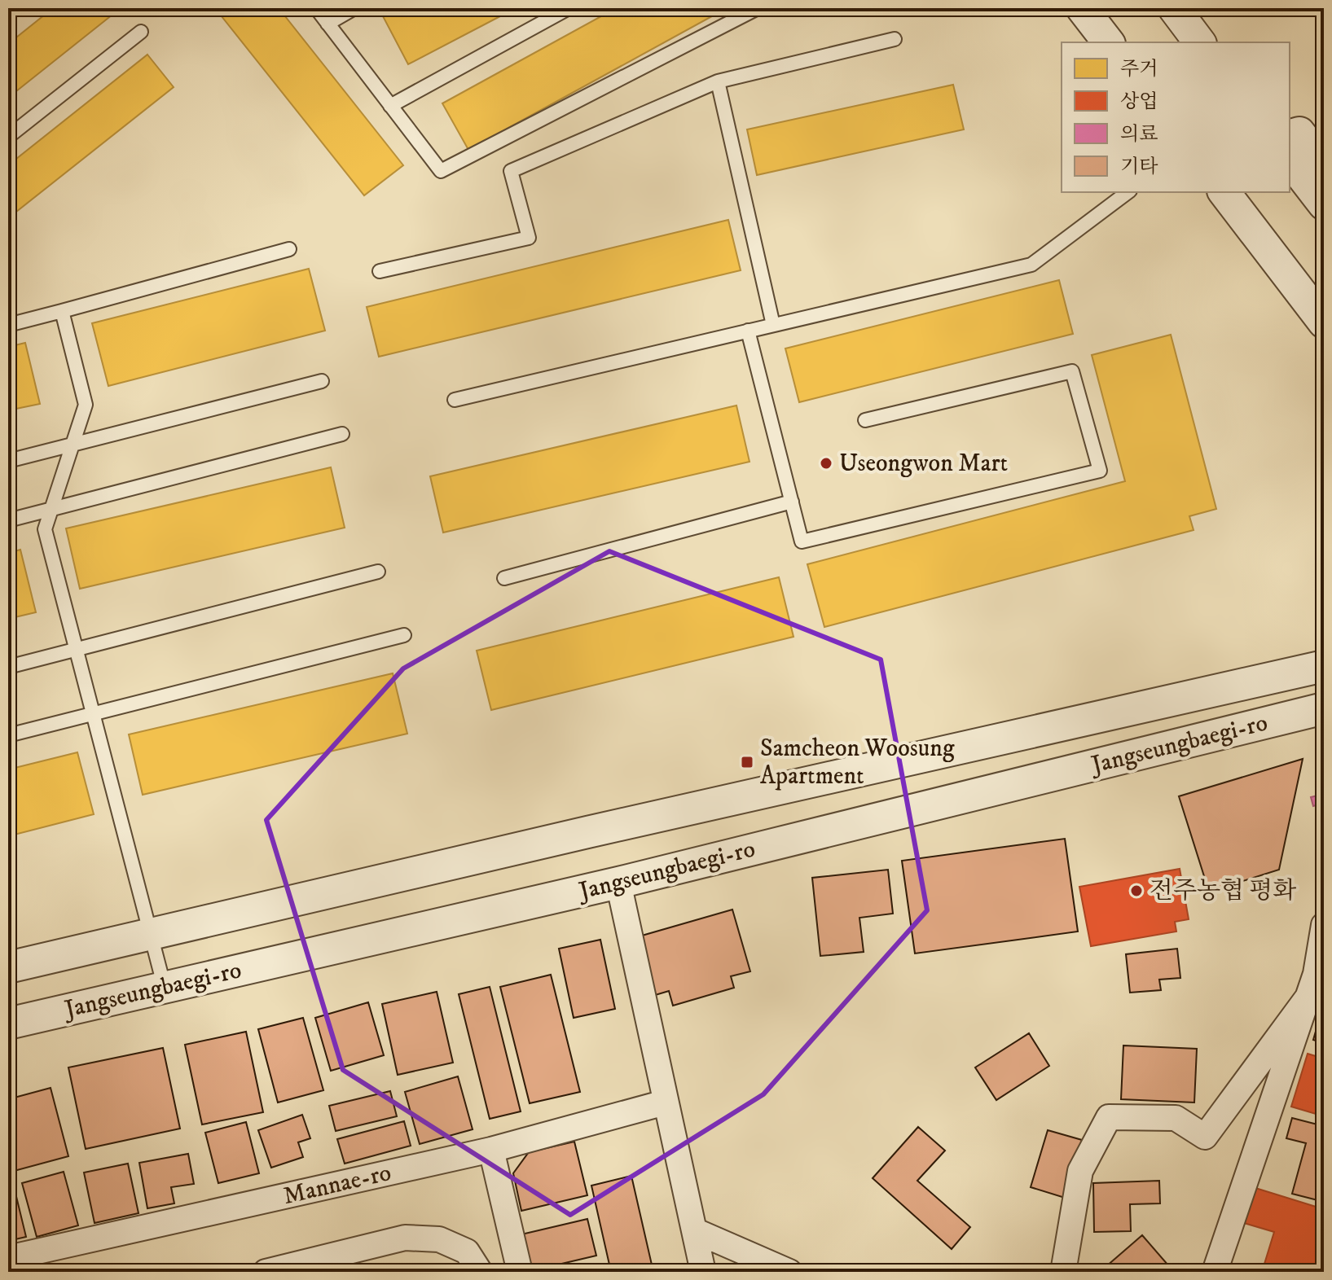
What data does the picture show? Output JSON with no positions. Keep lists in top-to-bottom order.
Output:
{
  "streets": {
    "street": ["Jangseungbaegi-ro", "Mannae-ro"]
  },
  "places": {
    "other": ["Useongwon Mart", "전주농협 평화"],
    "transit": ["Samcheon Woosung Apartment"]
  },
  "legend": [
    "주거",
    "상업",
    "의료",
    "기타"
  ]
}
